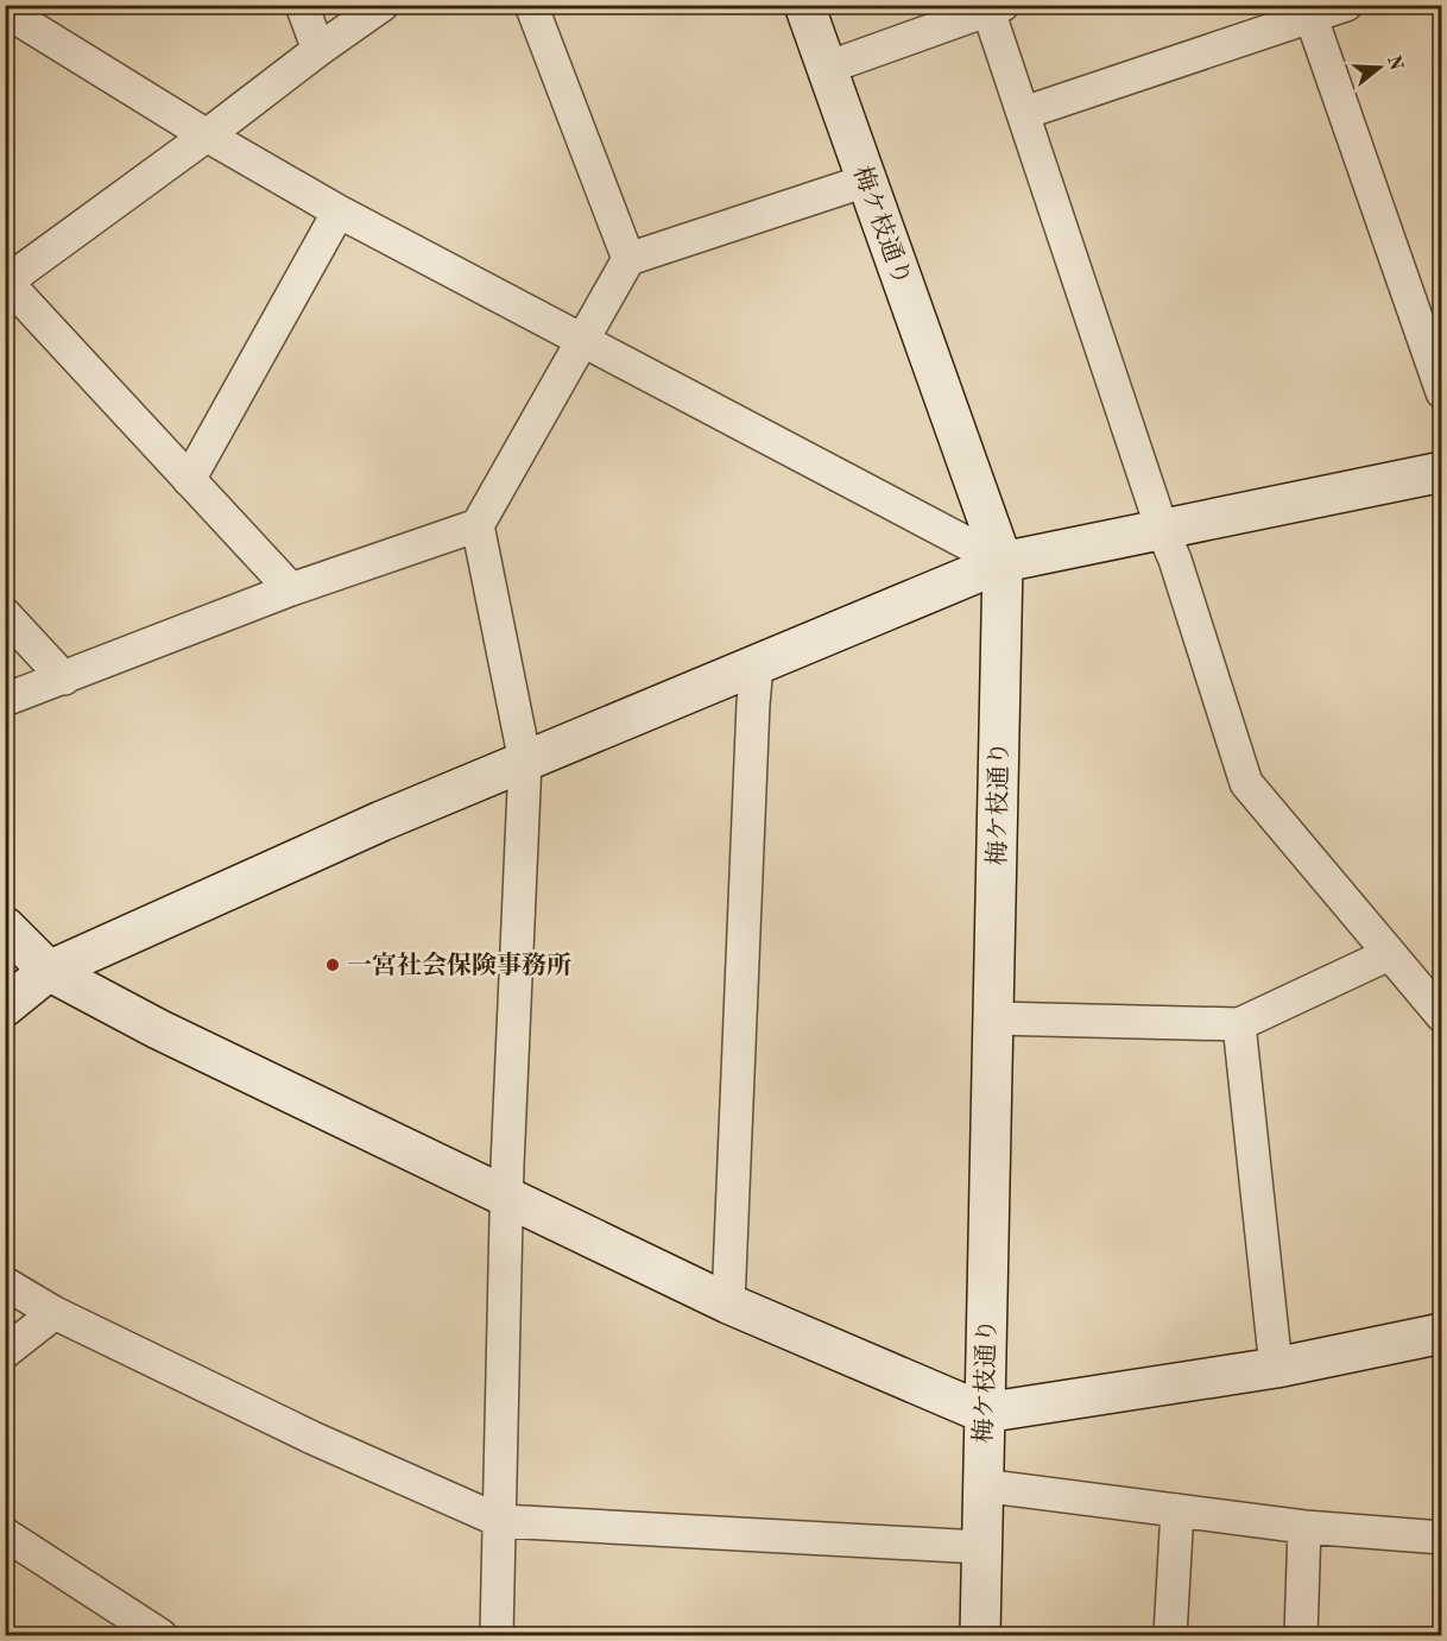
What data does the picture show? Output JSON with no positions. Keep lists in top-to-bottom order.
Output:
{
  "streets": {
    "street": ["梅ケ枝通り"]
  },
  "places": ["一宮社会保険事務所"],
  "north": "right"
}
